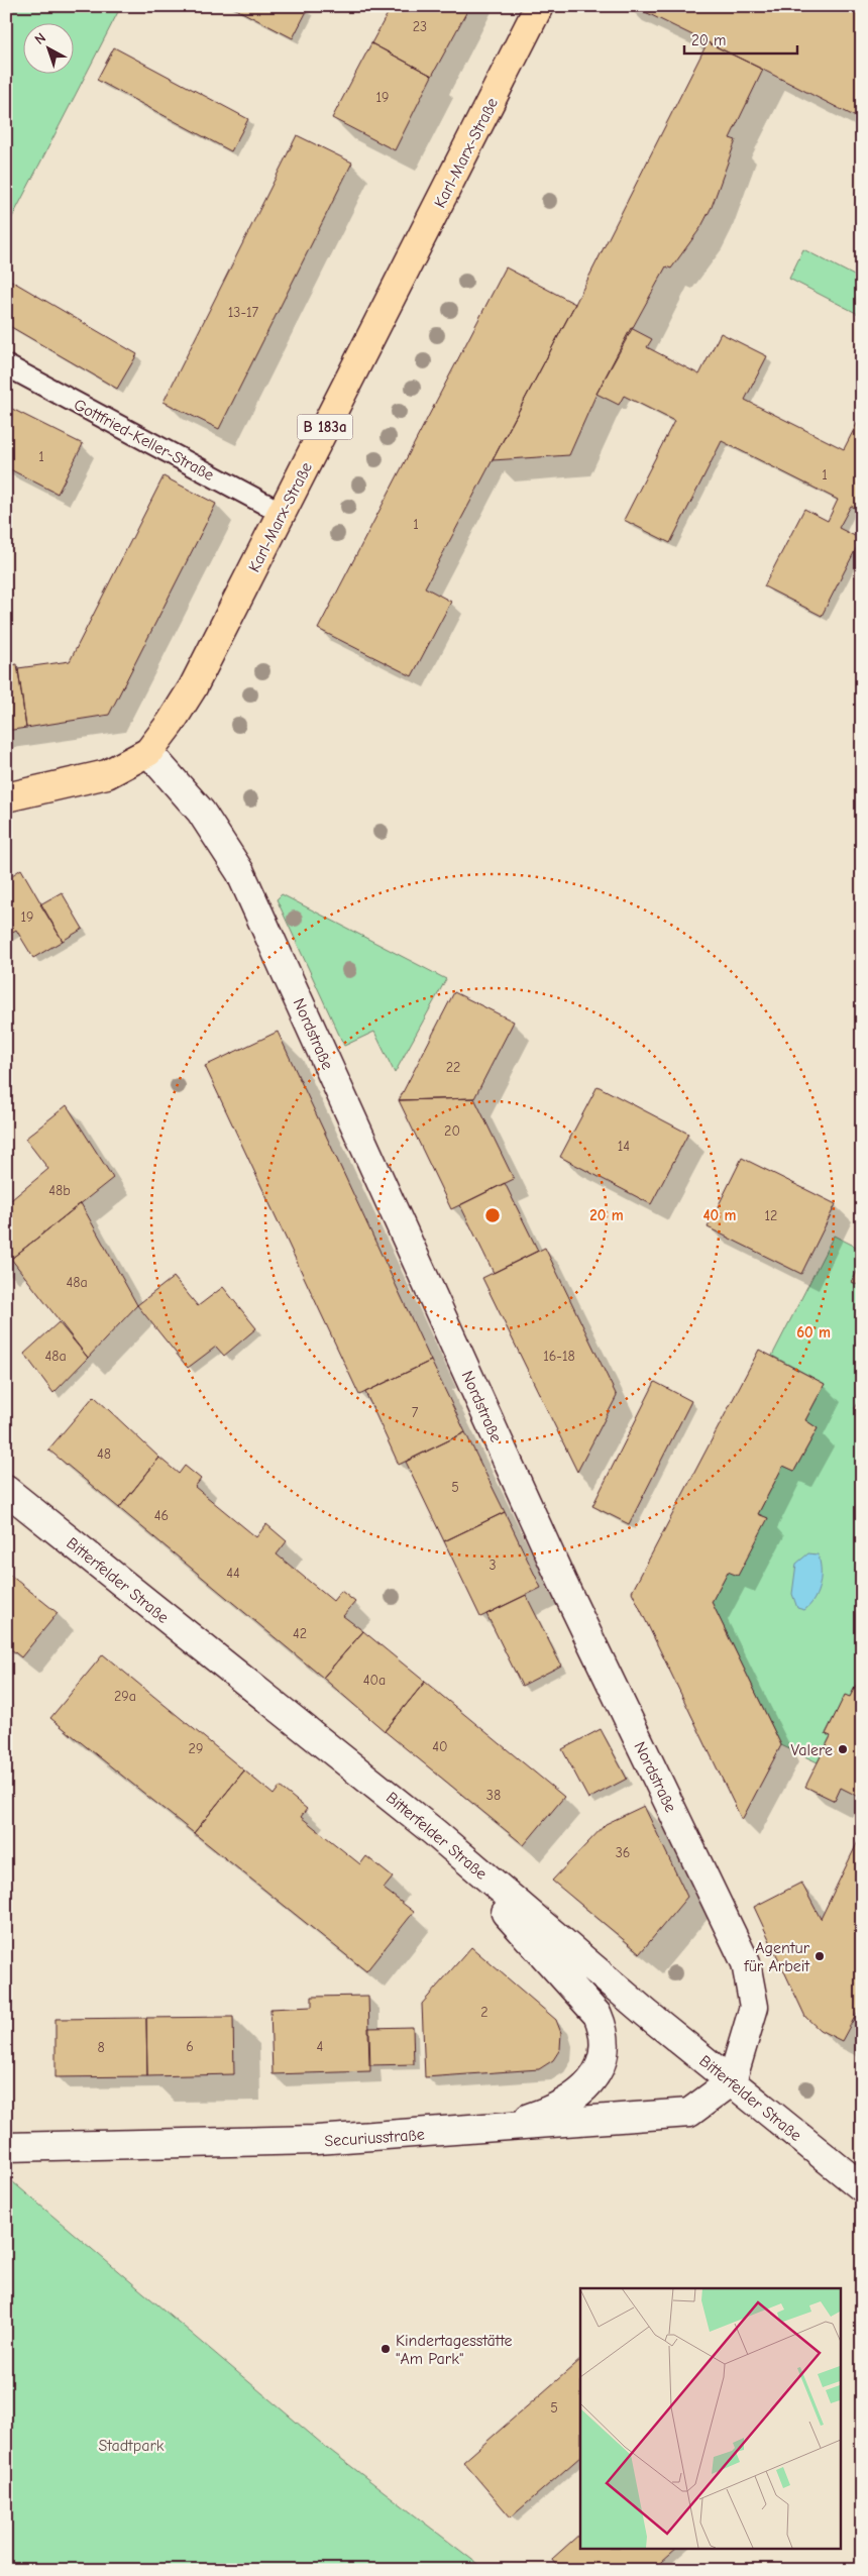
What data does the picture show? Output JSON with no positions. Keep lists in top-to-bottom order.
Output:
{
  "streets": {
    "main road": ["Karl-Marx-Straße", "B 183a"],
    "street": ["Nordstraße", "Bitterfelder Straße", "Securiusstraße"],
    "lane": ["Gottfried-Keller-Straße"]
  },
  "crossings": [
    ["Karl-Marx-Straße", "Gottfried-Keller-Straße"],
    ["Karl-Marx-Straße", "Nordstraße"],
    ["Nordstraße", "Bitterfelder Straße"],
    ["Nordstraße", "Securiusstraße"],
    ["Bitterfelder Straße", "Securiusstraße"]
  ],
  "parks": ["Stadtpark"],
  "places": ["Valere", "Agentur für Arbeit", "Kindertagesstätte \"Am Park\""],
  "house_numbers": [
    "23",
    "19",
    "13-17",
    "1",
    "1",
    "1",
    "19",
    "22",
    "20",
    "14",
    "48b",
    "12",
    "48a",
    "48a",
    "16-18",
    "7",
    "48",
    "5",
    "46",
    "3",
    "44",
    "42",
    "40a",
    "29a",
    "40",
    "29",
    "38",
    "36",
    "2",
    "6",
    "4",
    "8",
    "5"
  ],
  "scale_bar": "20 m",
  "north": "top left",
  "rings": ["20 m", "40 m", "60 m"]
}
